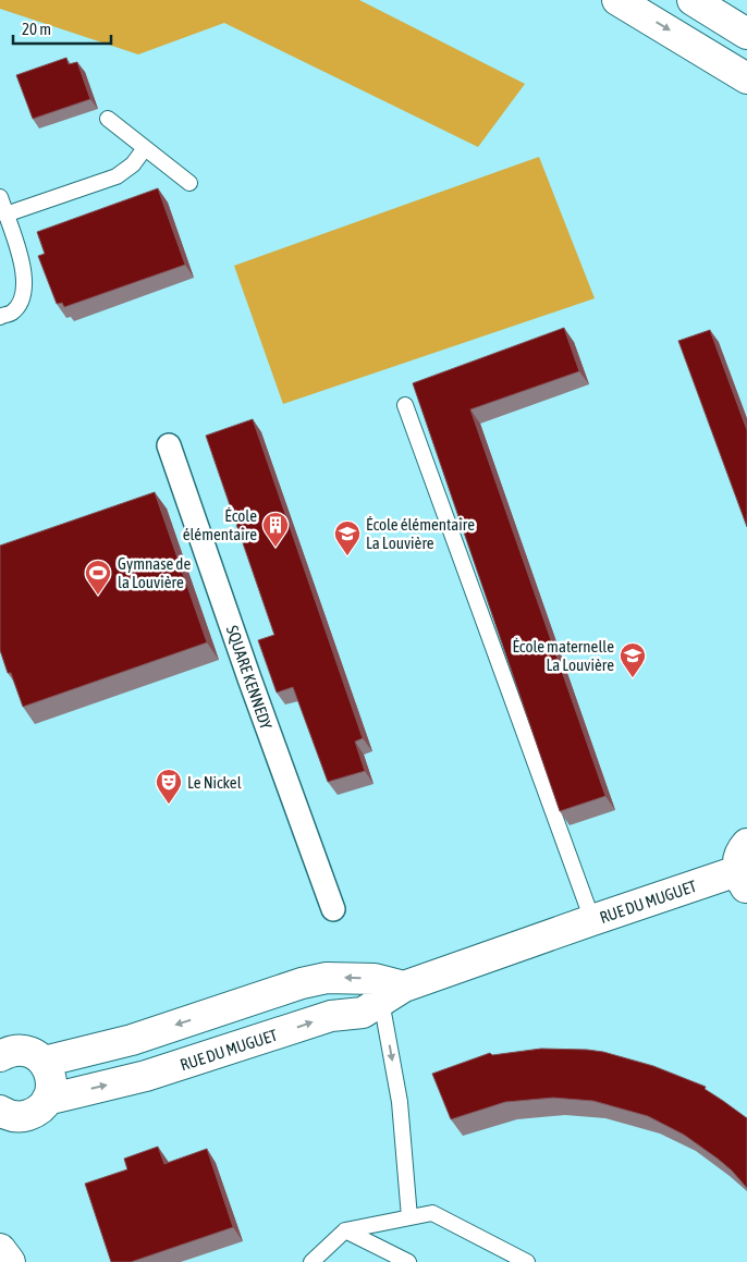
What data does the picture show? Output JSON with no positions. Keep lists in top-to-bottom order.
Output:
{
  "streets": {
    "street": ["SQUARE KENNEDY", "RUE DU MUGUET"]
  },
  "places": {
    "building": ["École élémentaire"],
    "school or university": ["École élémentaire La Louvière", "École maternelle La Louvière"],
    "sports": ["Gymnase de la Louvière"],
    "theatre": ["Le Nickel"]
  },
  "scale_bar": "20 m"
}
